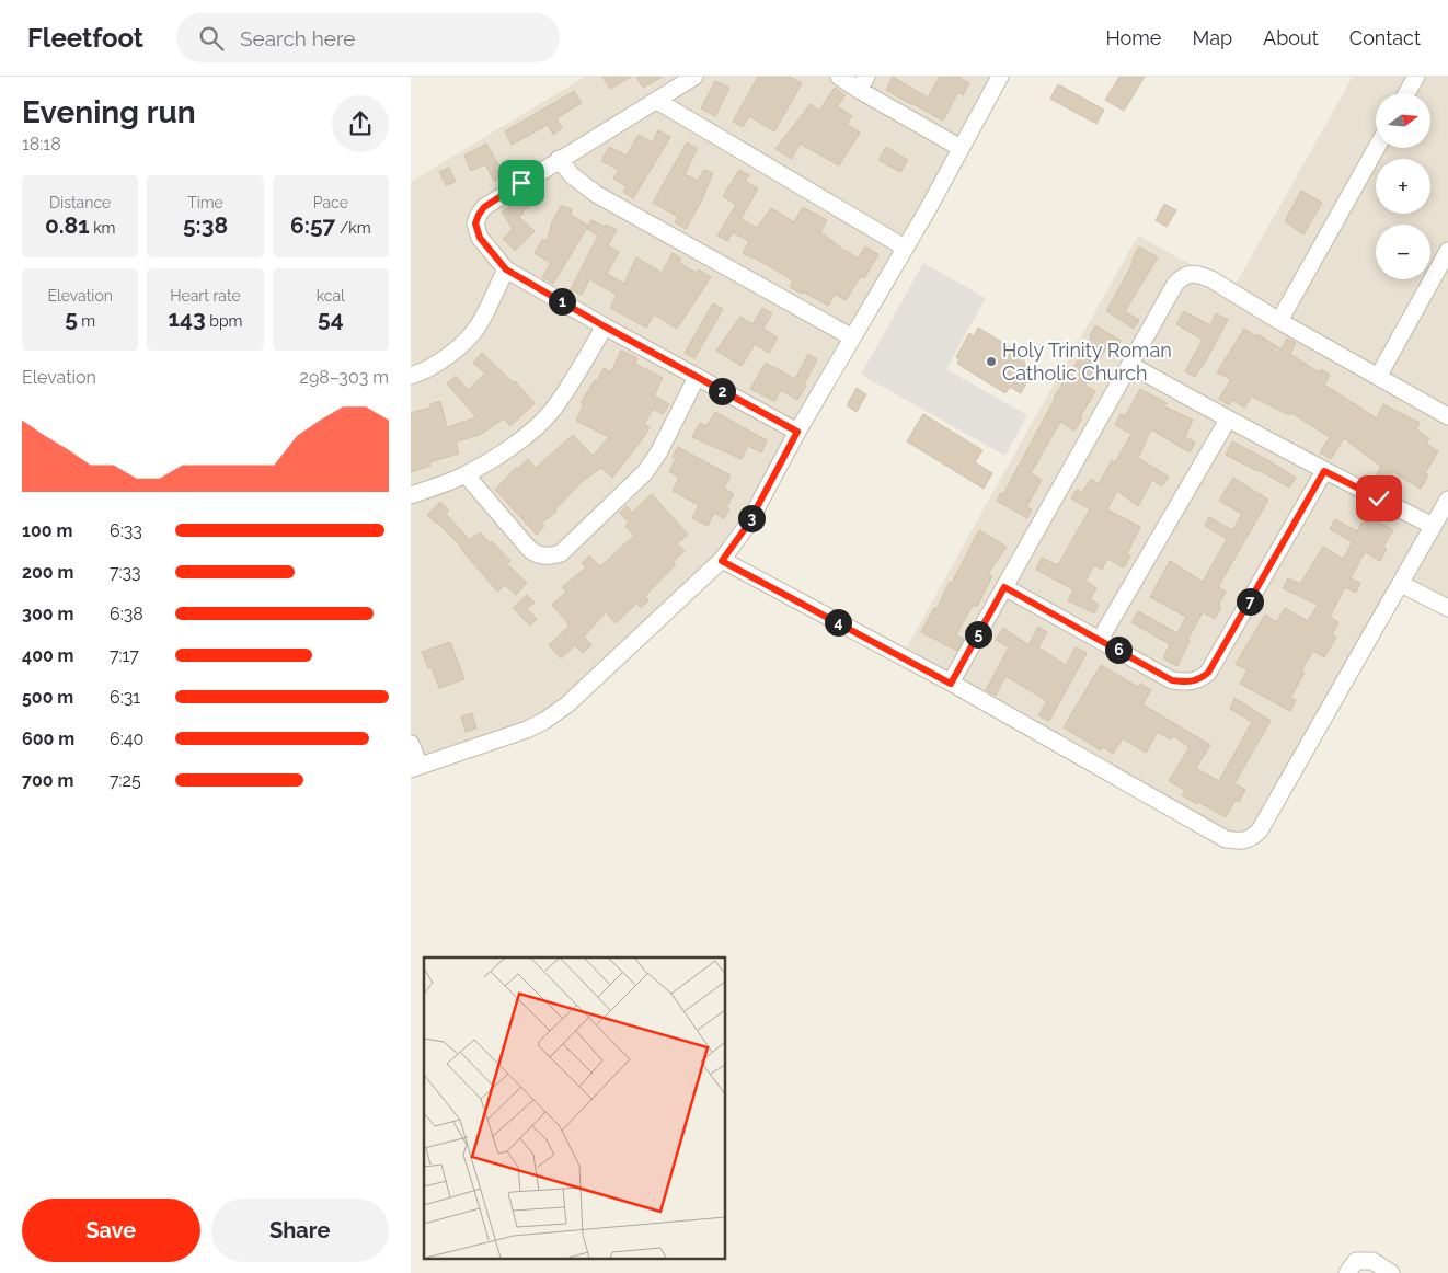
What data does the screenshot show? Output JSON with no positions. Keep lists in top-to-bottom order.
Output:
{
  "places": ["Holy Trinity Roman Catholic Church"],
  "north": "right",
  "page": {
    "header": "Fleetfoot",
    "search": "Search here",
    "nav": [
      "Home",
      "Map",
      "About",
      "Contact"
    ],
    "heading": ["Evening run", "18:18"],
    "map_buttons": ["+", "−"],
    "stats": [
      ["Distance", "0.81 km"],
      ["Time", "5:38"],
      ["Pace", "6:57 /km"],
      ["Elevation", "5 m"],
      ["Heart rate", "143 bpm"],
      ["kcal", "54"]
    ],
    "pins": [
      "1",
      "2",
      "3",
      "7",
      "4",
      "5",
      "6"
    ],
    "chart": ["Elevation", "298–303 m"],
    "list": [
      {
        "name": "100 m",
        "note": "6:33"
      },
      {
        "name": "200 m",
        "note": "7:33"
      },
      {
        "name": "300 m",
        "note": "6:38"
      },
      {
        "name": "400 m",
        "note": "7:17"
      },
      {
        "name": "500 m",
        "note": "6:31"
      },
      {
        "name": "600 m",
        "note": "6:40"
      },
      {
        "name": "700 m",
        "note": "7:25"
      }
    ],
    "buttons": ["Save", "Share"]
  }
}
